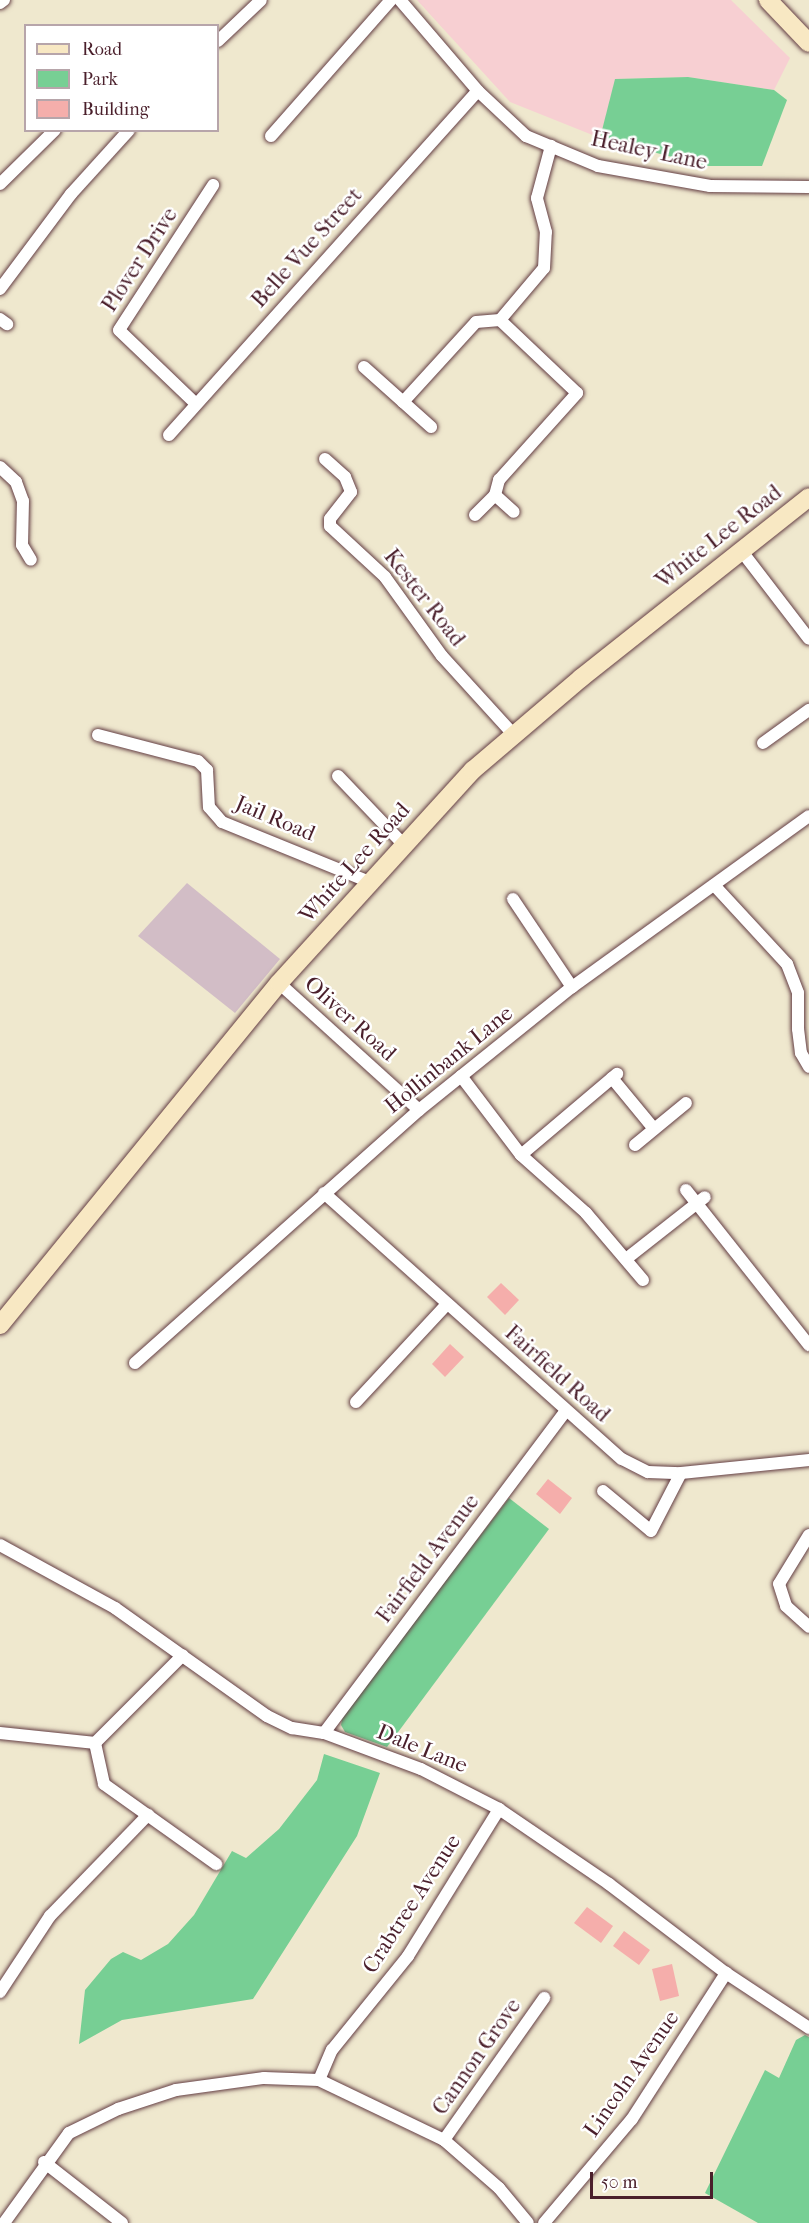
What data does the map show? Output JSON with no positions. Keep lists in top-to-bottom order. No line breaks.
{"streets":{"main road":["White Lee Road"],"street":["Healey Lane","Belle Vue Street","Plover Drive","Kester Road","Jail Road","Oliver Road","Hollinbank Lane","Fairfield Road","Fairfield Avenue","Dale Lane","Crabtree Avenue","Cannon Grove","Lincoln Avenue"]},"crossings":[["Healey Lane","Belle Vue Street"],["Belle Vue Street","Plover Drive"],["White Lee Road","Kester Road"],["White Lee Road","Jail Road"],["White Lee Road","Oliver Road"],["Oliver Road","Hollinbank Lane"],["Hollinbank Lane","Fairfield Road"],["Fairfield Road","Fairfield Avenue"],["Fairfield Avenue","Dale Lane"],["Dale Lane","Crabtree Avenue"],["Dale Lane","Lincoln Avenue"]],"legend":["Road","Park","Building"],"scale_bar":"50 m"}
